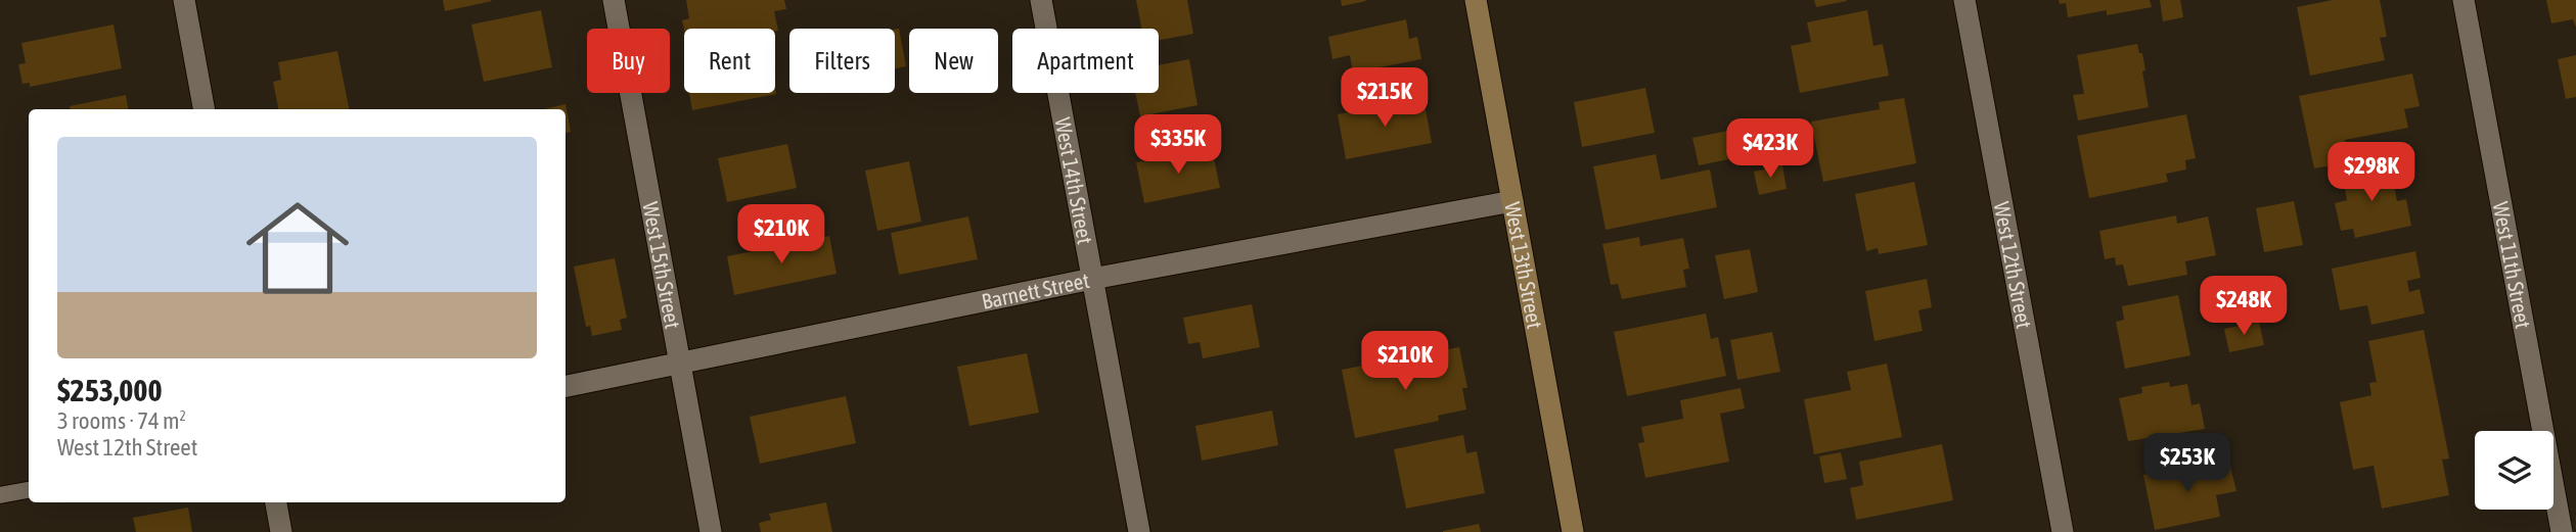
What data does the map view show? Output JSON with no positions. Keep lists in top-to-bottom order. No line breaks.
{"streets":{"street":["West 14th Street","West 15th Street","West 13th Street","West 12th Street","West 11th Street","Barnett Street"]},"crossings":[["West 14th Street","Barnett Street"],["West 15th Street","Barnett Street"],["West 13th Street","Barnett Street"]],"page":{"chip":["Buy","Rent","Filters","New","Apartment"],"price":["$215K","$335K","$423K","$298K","$210K","$248K","$210K","$253K"],"list":[{"name":"$253,000","note":"3 rooms · 74 m² · West 12th Street"}]}}
